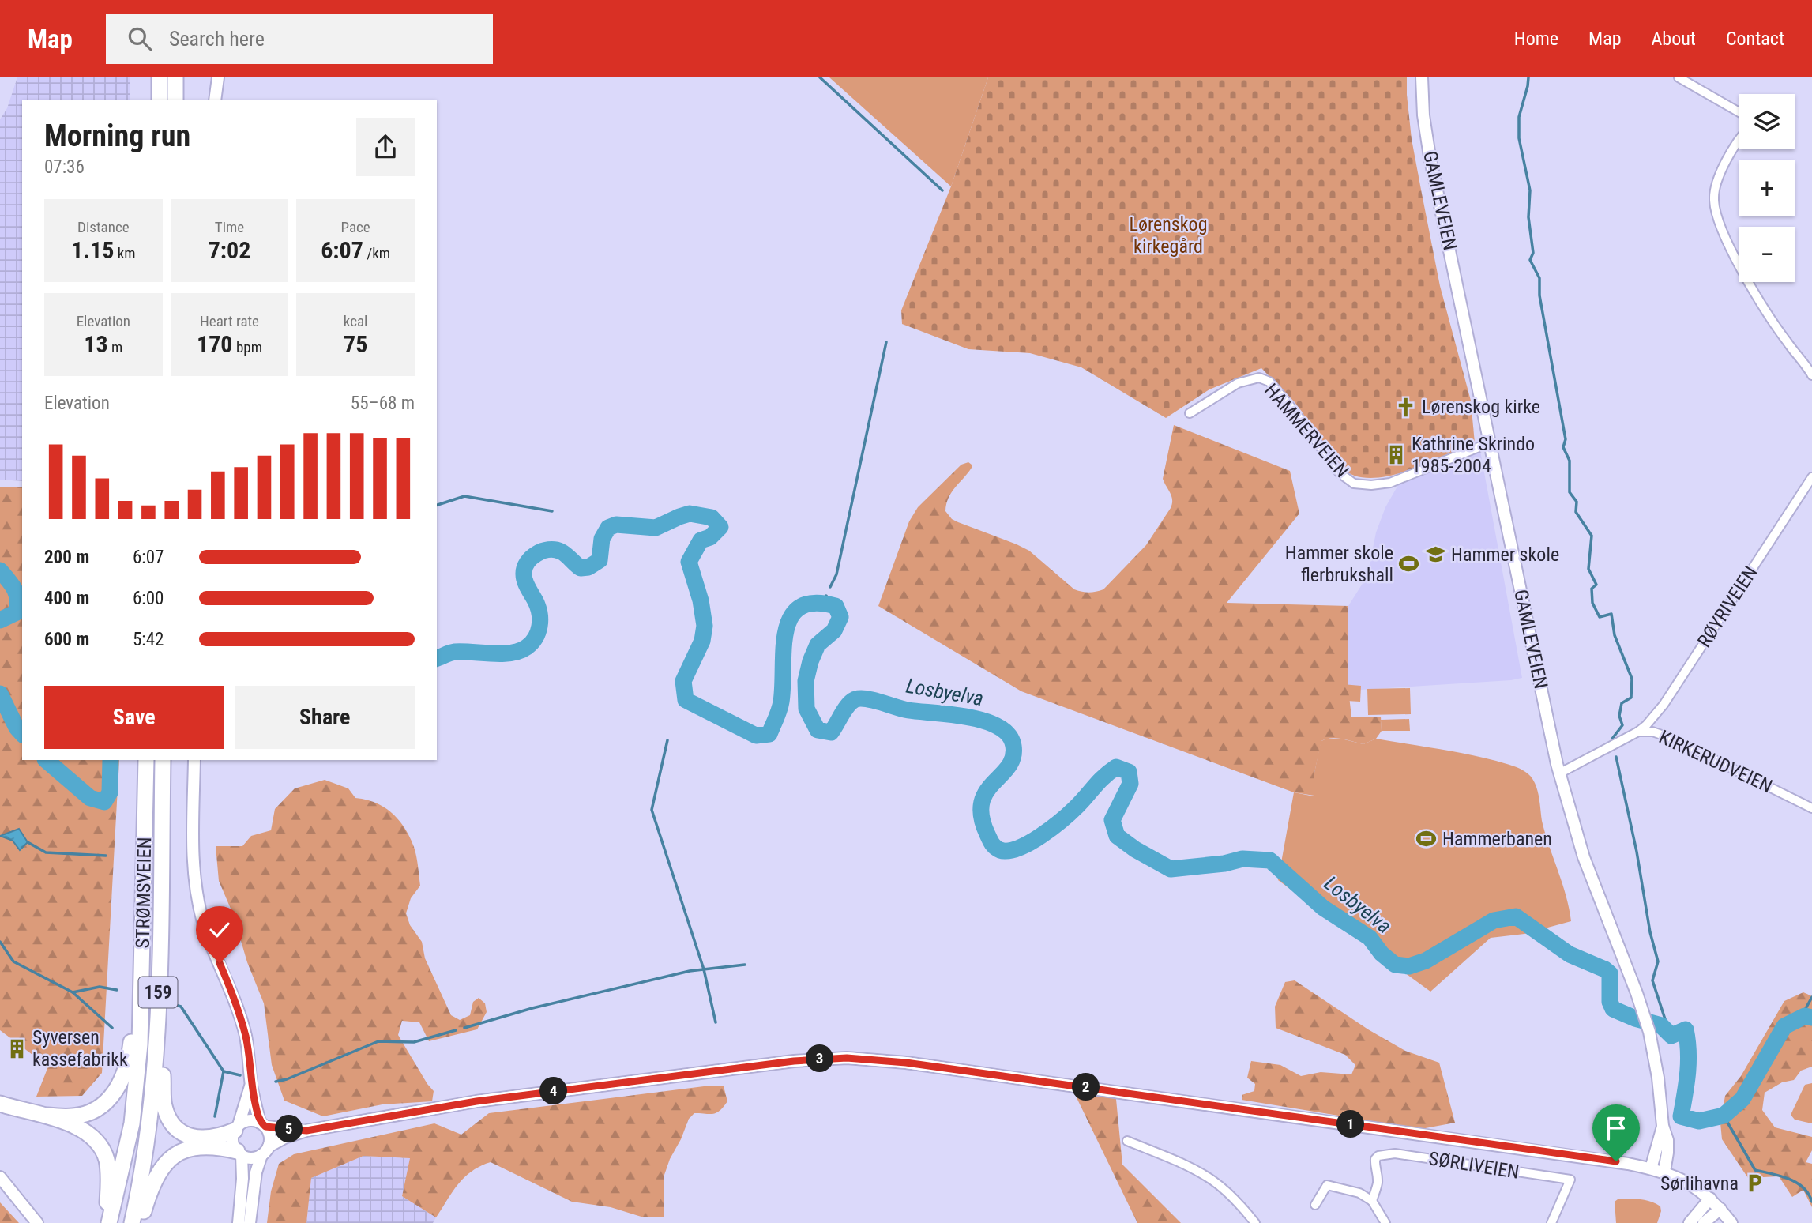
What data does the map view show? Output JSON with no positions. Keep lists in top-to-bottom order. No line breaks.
{"streets":{"highway":["STRØMSVEIEN","159"],"main road":["GAMLEVEIEN"],"street":["HAMMERVEIEN","RØYRIVEIEN","KIRKERUDVEIEN","SØRLIVEIEN"]},"crossings":[["GAMLEVEIEN","HAMMERVEIEN"],["GAMLEVEIEN","KIRKERUDVEIEN"],["RØYRIVEIEN","KIRKERUDVEIEN"]],"water":["Losbyelva"],"parks":["Lørenskog kirkegård"],"places":{"church":["Lørenskog kirke"],"building":["Kathrine Skrindo 1985-2004","Syversen kassefabrikk"],"school or university":["Hammer skole"],"sports":["Hammer skole flerbrukshall","Hammerbanen"],"parking":["Sørlihavna"]},"page":{"header":"Map","search":"Search here","nav":["Home","Map","About","Contact"],"map_buttons":["+","−"],"heading":["Morning run","07:36"],"stats":[["Distance","1.15 km"],["Time","7:02"],["Pace","6:07 /km"],["Elevation","13 m"],["Heart rate","170 bpm"],["kcal","75"]],"chart":["Elevation","55–68 m"],"list":[{"name":"200 m","note":"6:07"},{"name":"400 m","note":"6:00"},{"name":"600 m","note":"5:42"}],"buttons":["Save","Share"],"pins":["3","2","4","1","5"]}}
